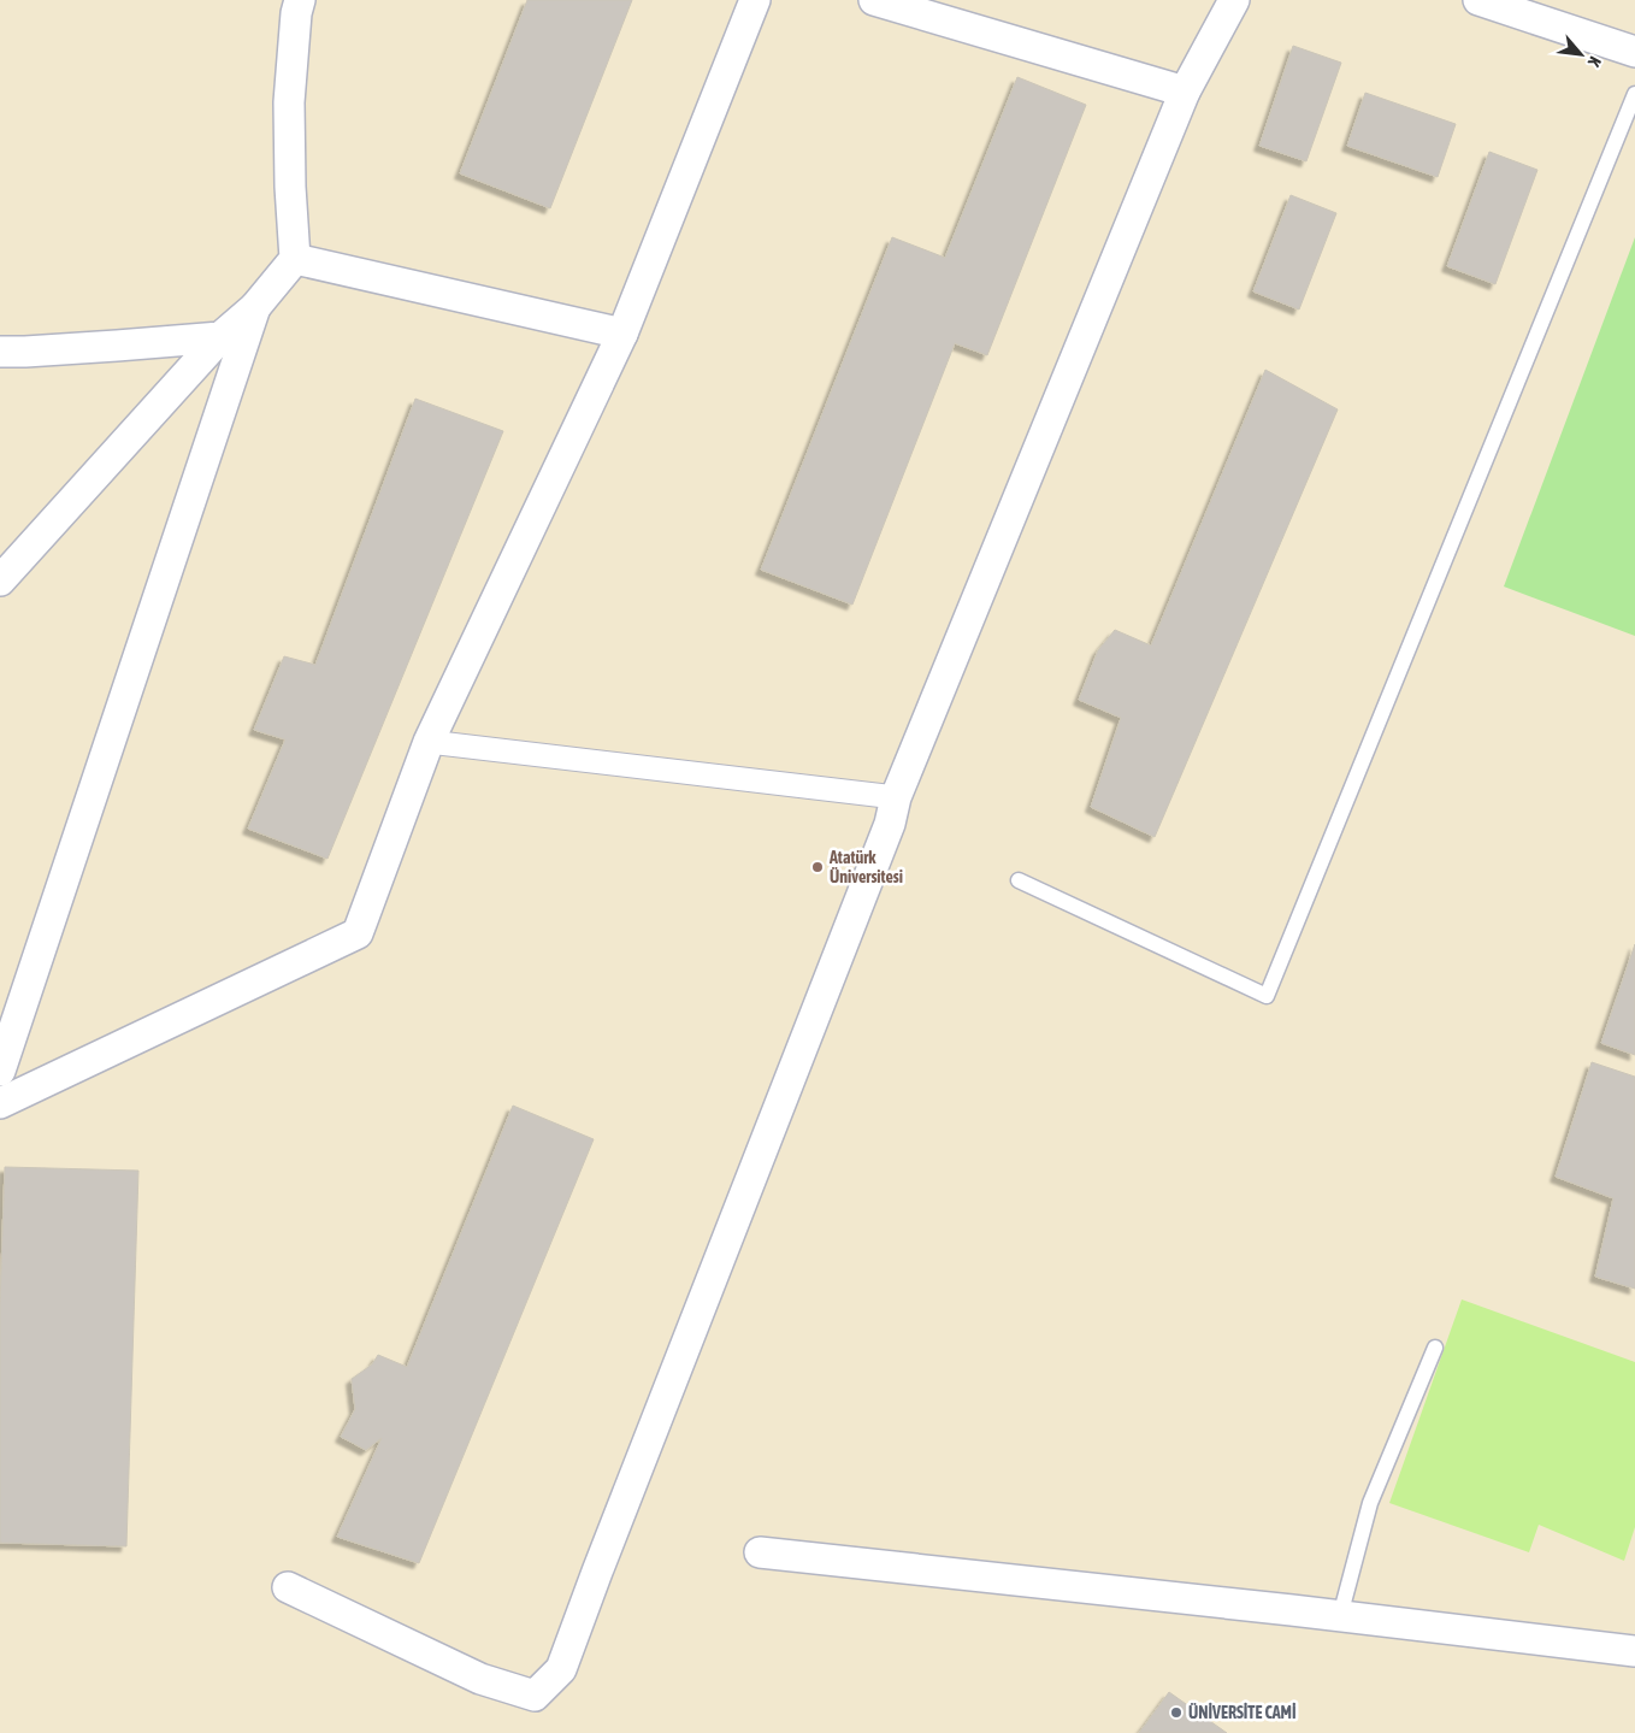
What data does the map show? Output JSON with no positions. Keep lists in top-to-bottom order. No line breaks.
{"places":["Atatürk Üniversitesi","ÜNİVERSİTE CAMİ"],"north":"bottom right"}
